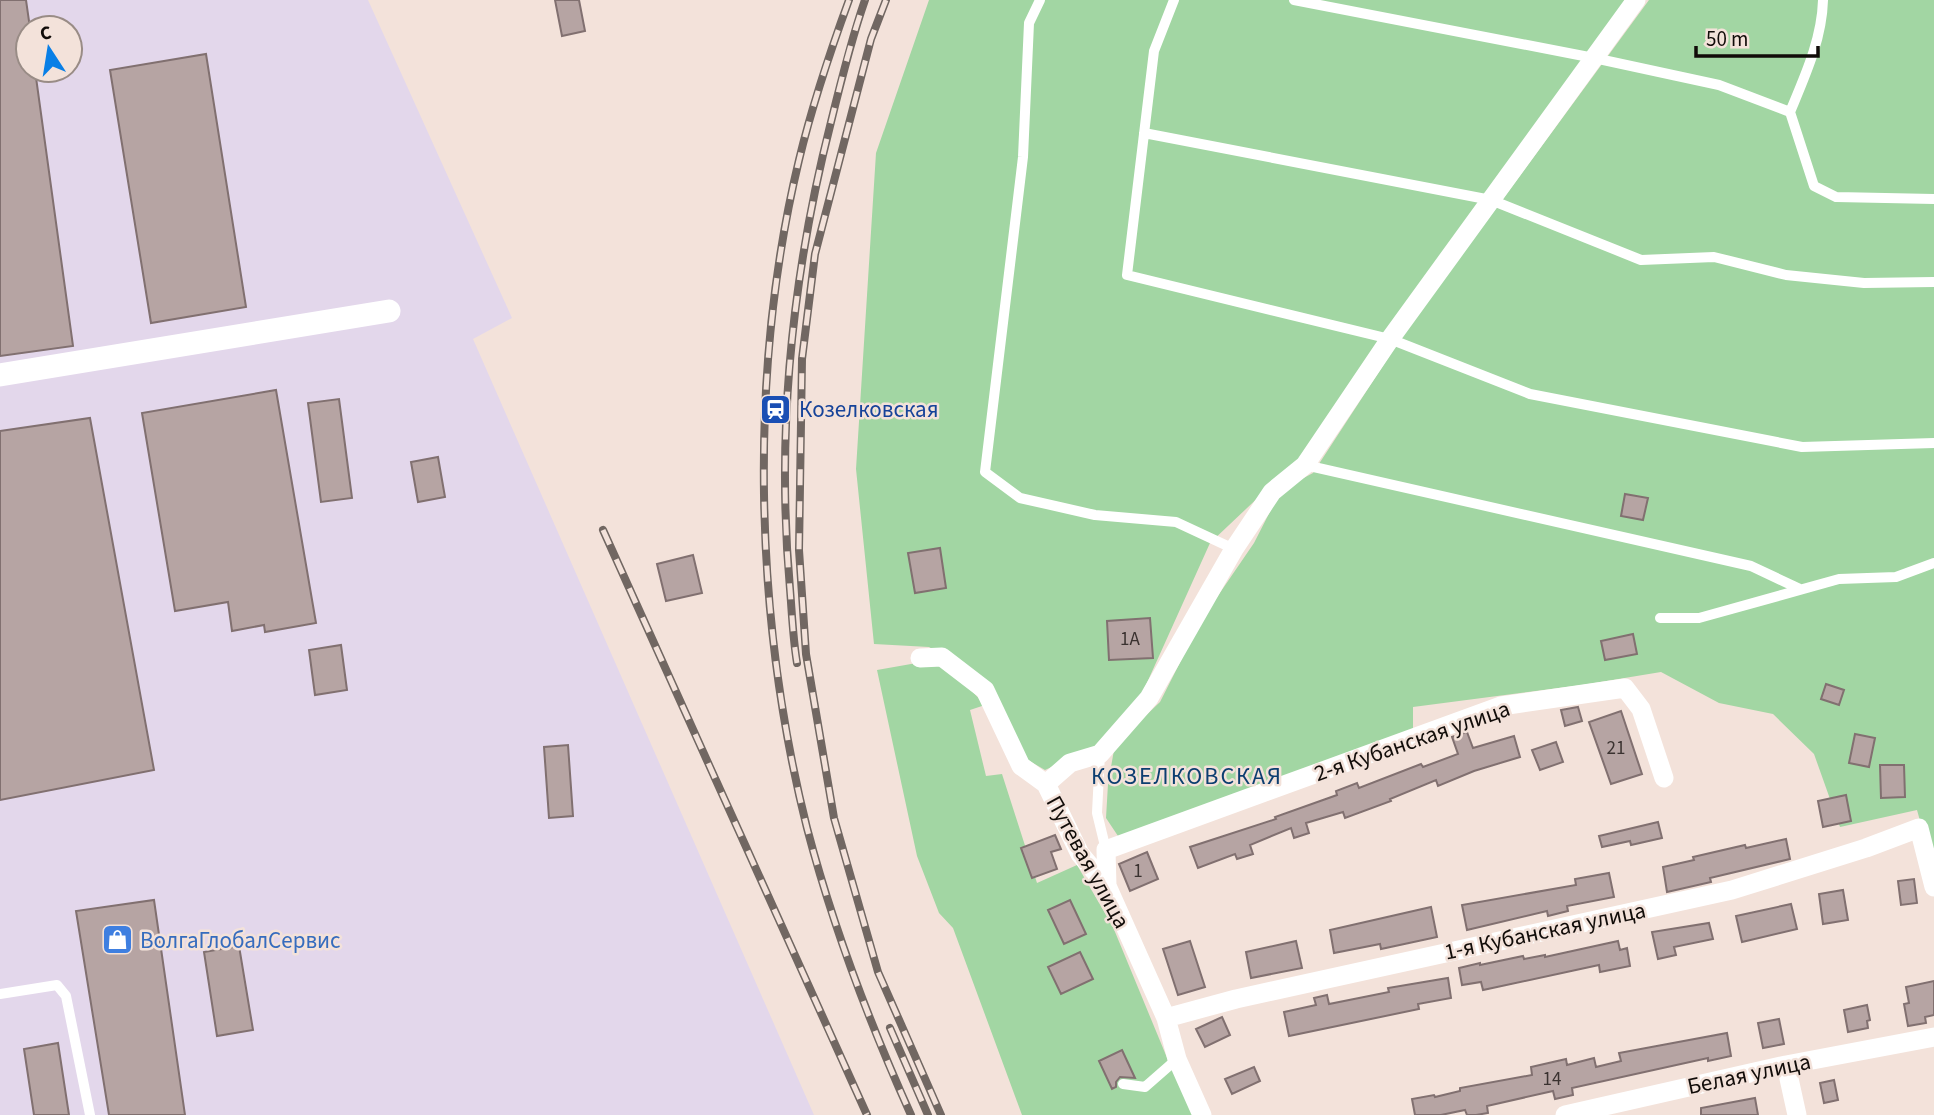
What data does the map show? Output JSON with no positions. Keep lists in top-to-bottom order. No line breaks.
{"streets":{"street":["2-я Кубанская улица","Путевая улица","1-я Кубанская улица","Белая улица"]},"crossings":[["Путевая улица","1-я Кубанская улица"]],"districts":["КОЗЕЛКОВСКАЯ"],"places":{"station":["Козелковская"],"shop":["ВолгаГлобалСервис"]},"house_numbers":["1А","21","1","14"],"scale_bar":"50 m","north":"top"}
